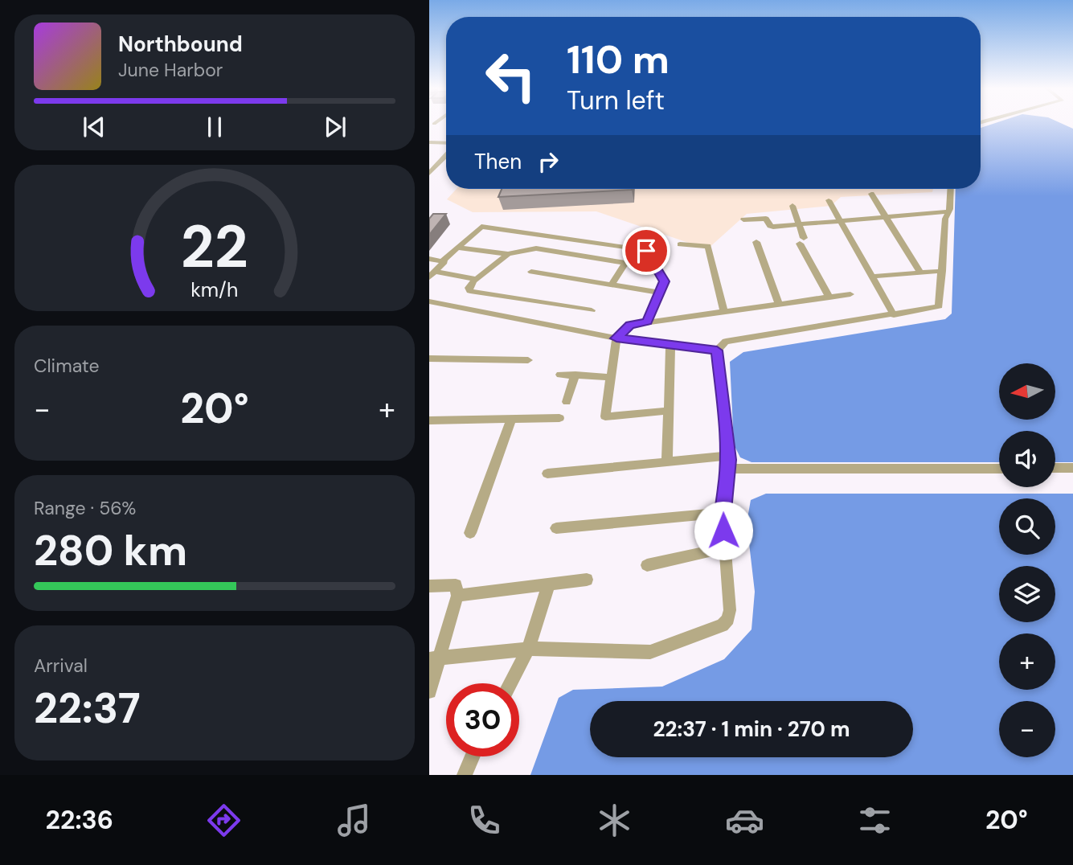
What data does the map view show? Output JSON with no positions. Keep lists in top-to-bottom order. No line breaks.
{"north":"left","page":{"turn":["110 m","Turn left"],"song":["Northbound","June Harbor"],"then":"Then","tile":["Climate",["Range · 56%","280 km"],["Arrival","22:37"]],"map_buttons":["+","−"],"heat":["−","20°","+"],"limit":"30","trip":"22:37 · 1 min · 270 m","tabs":["22:36","20°"],"gauge":["22","km/h"]}}
